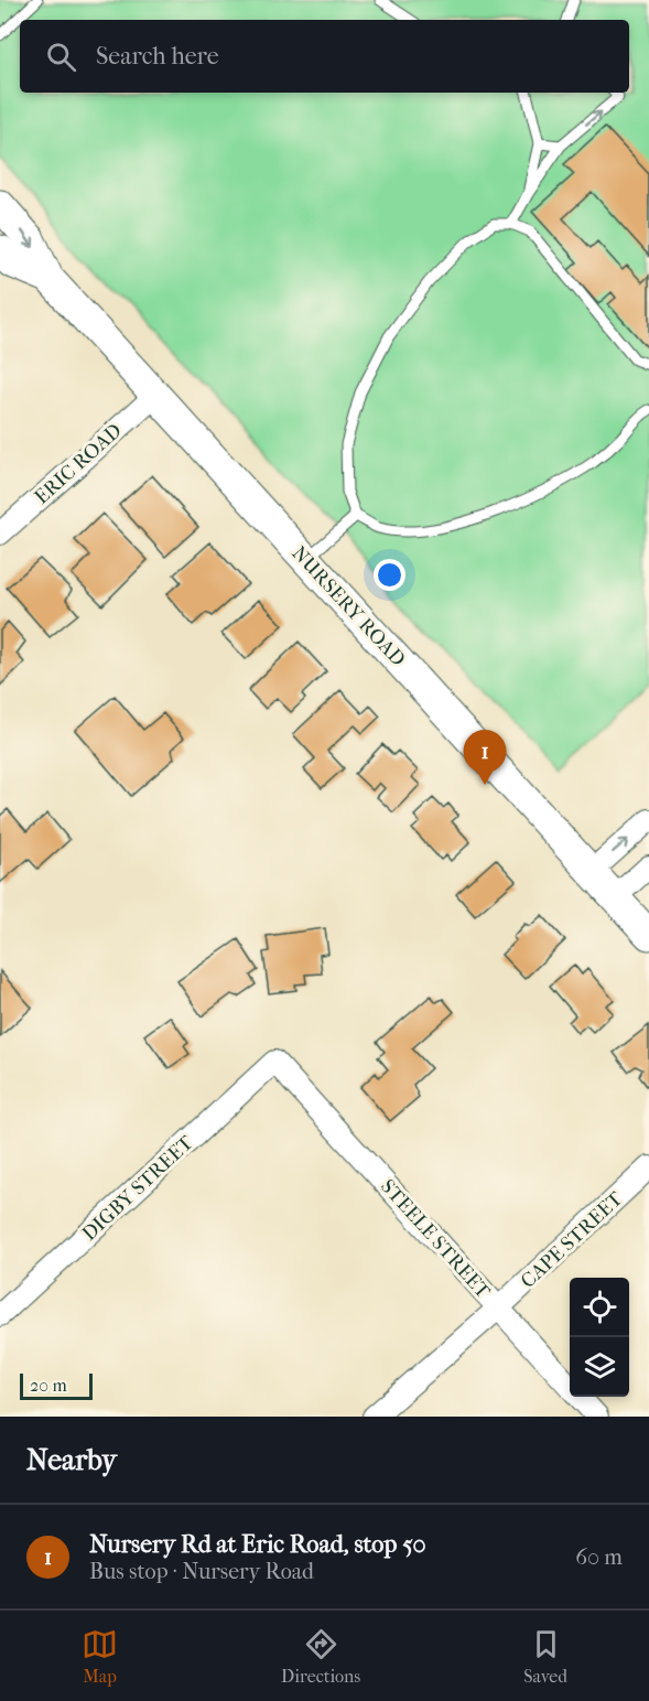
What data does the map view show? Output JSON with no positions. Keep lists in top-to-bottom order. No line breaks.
{"streets":{"main road":["NURSERY ROAD"],"street":["ERIC ROAD","DIGBY STREET","STEELE STREET","CAPE STREET"]},"crossings":[["ERIC ROAD","NURSERY ROAD"],["DIGBY STREET","STEELE STREET"],["STEELE STREET","CAPE STREET"]],"scale_bar":"20 m","page":{"search":"Search here","pins":"1","scale":"20 m","heading":"Nearby","list":[{"mark":"1","name":"Nursery Rd at Eric Road, stop 50","note":"Bus stop · Nursery Road","value":"60 m"}],"nav":["Map","Directions","Saved"]}}
